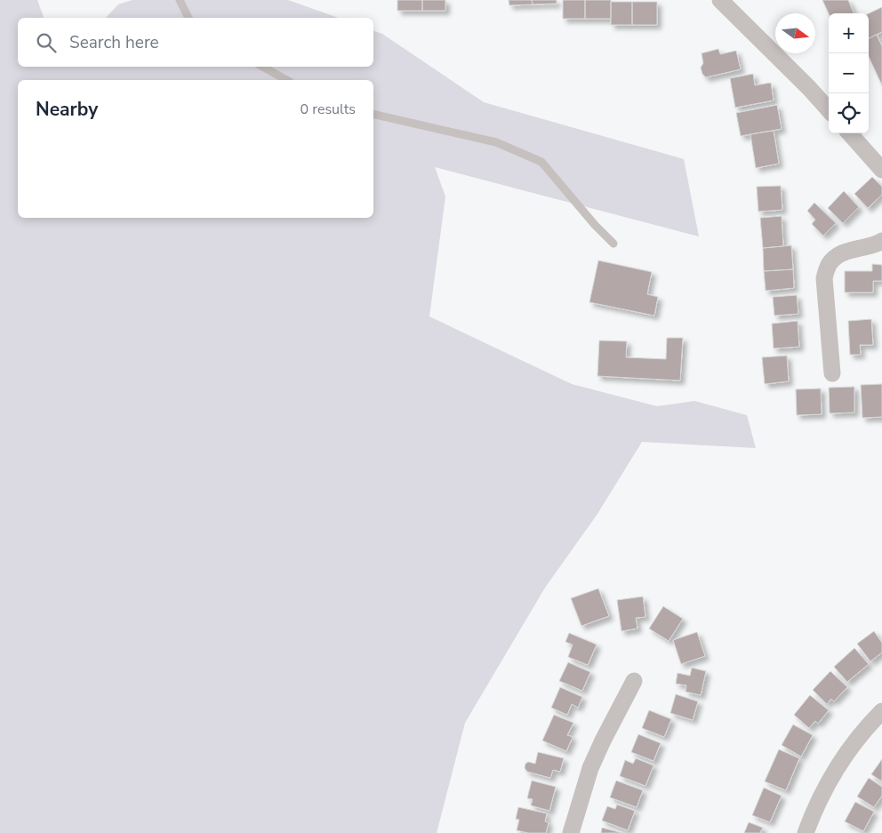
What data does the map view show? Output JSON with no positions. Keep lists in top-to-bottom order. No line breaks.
{"north":"right","page":{"map_buttons":["+","−"],"search":"Search here","heading":["Nearby","0 results"]}}
